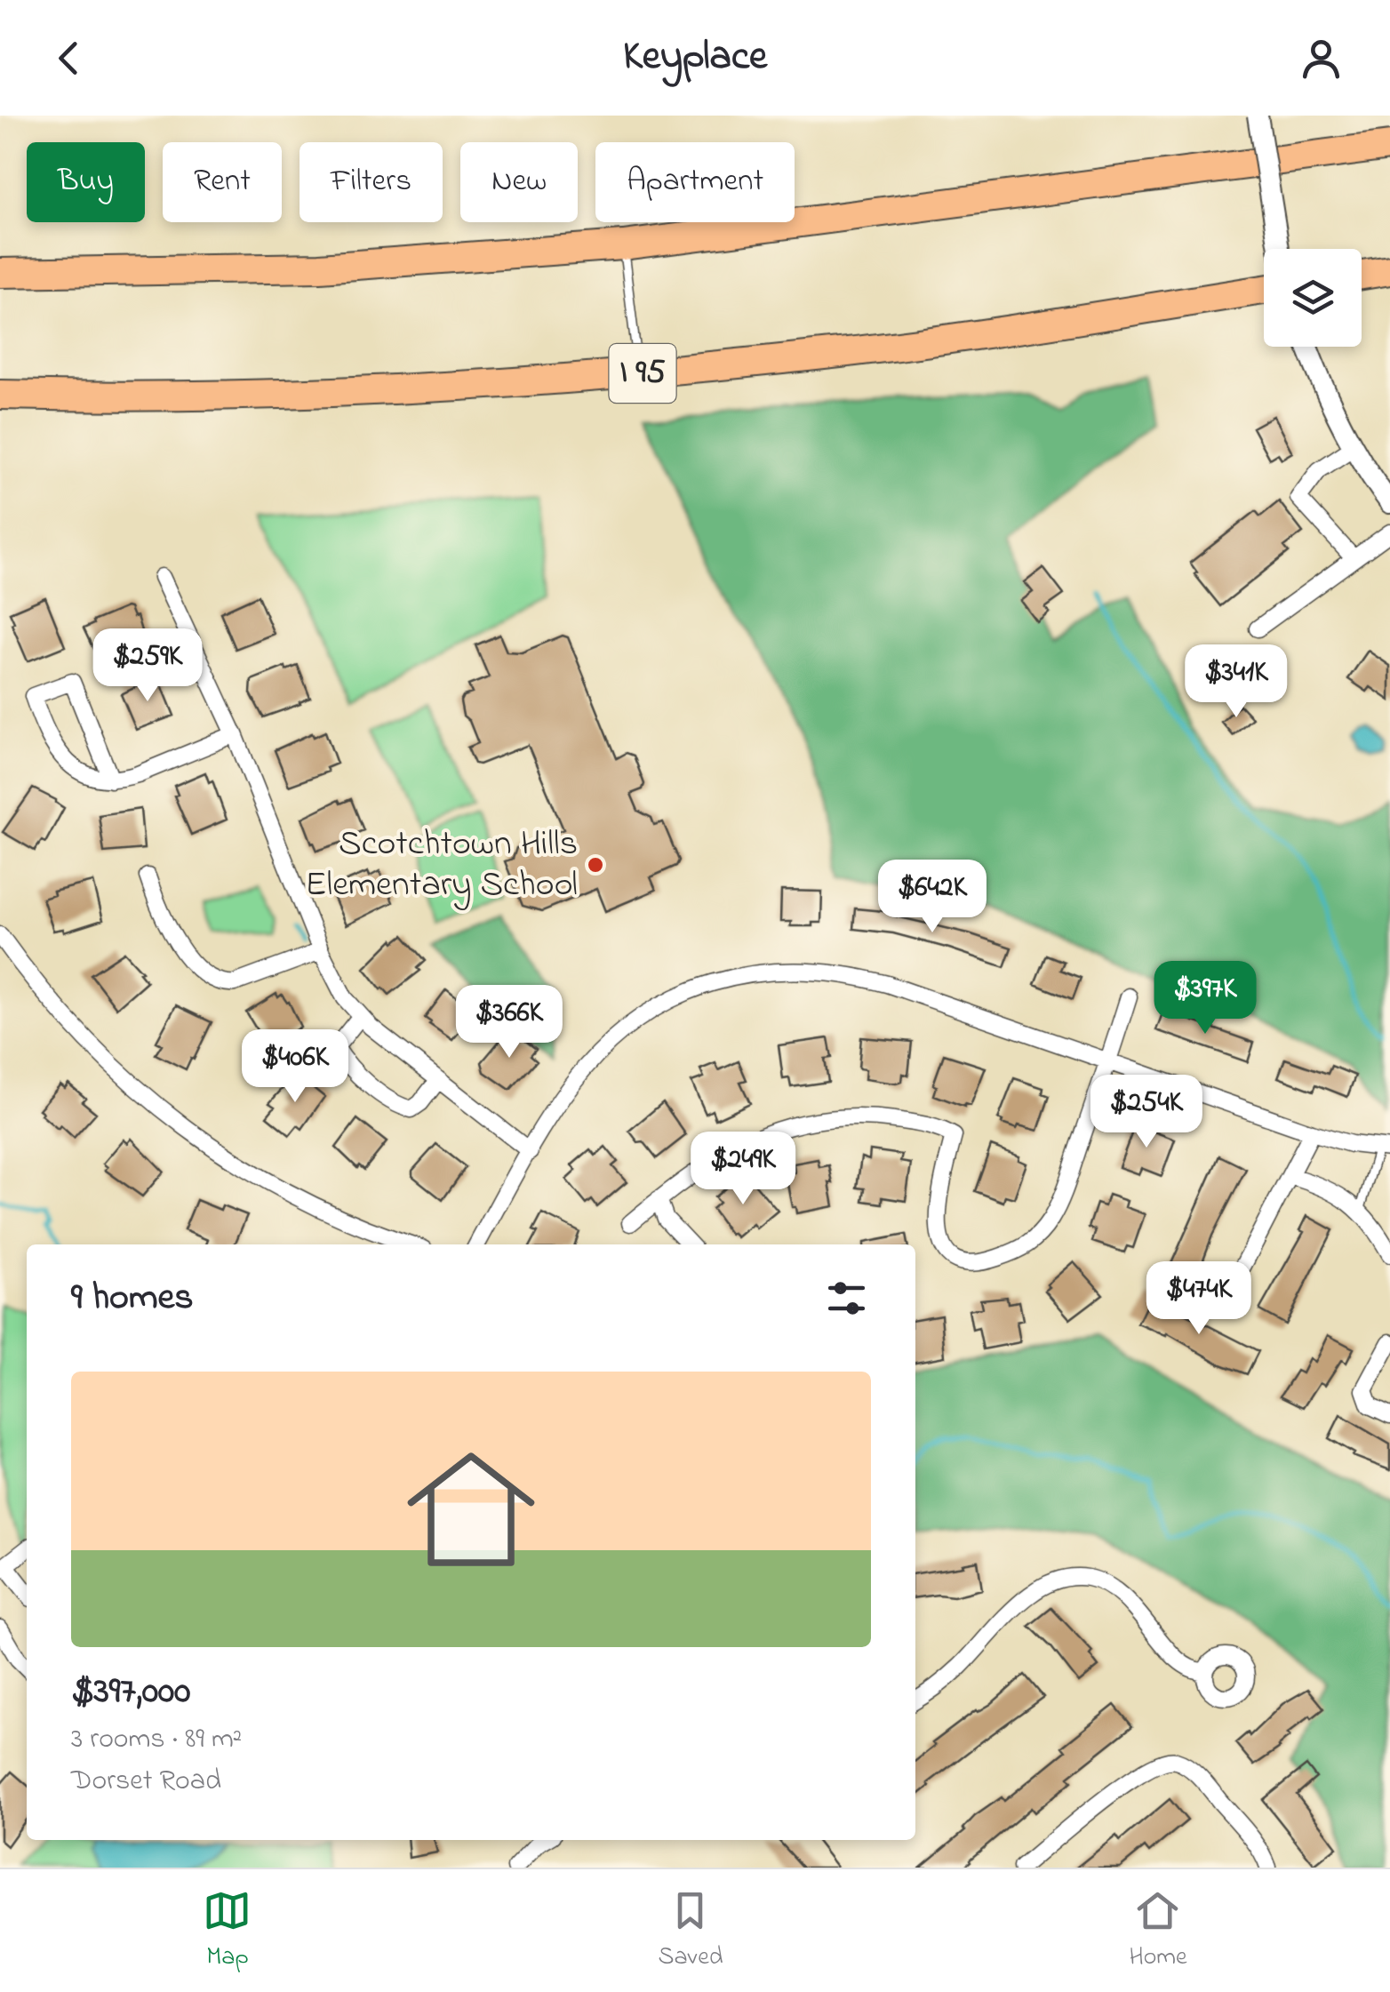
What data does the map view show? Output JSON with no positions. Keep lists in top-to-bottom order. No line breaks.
{"streets":{"highway":["I 95"]},"places":["Scotchtown Hills Elementary School"],"page":{"header":"Keyplace","chip":["Buy","Rent","Filters","New","Apartment"],"price":["$259K","$341K","$642K","$397K","$366K","$406K","$254K","$249K","$474K"],"heading":"9 homes","list":[{"name":"$397,000","note":"3 rooms · 89 m² · Dorset Road"}],"tabs":["Map","Saved","Home"]}}
